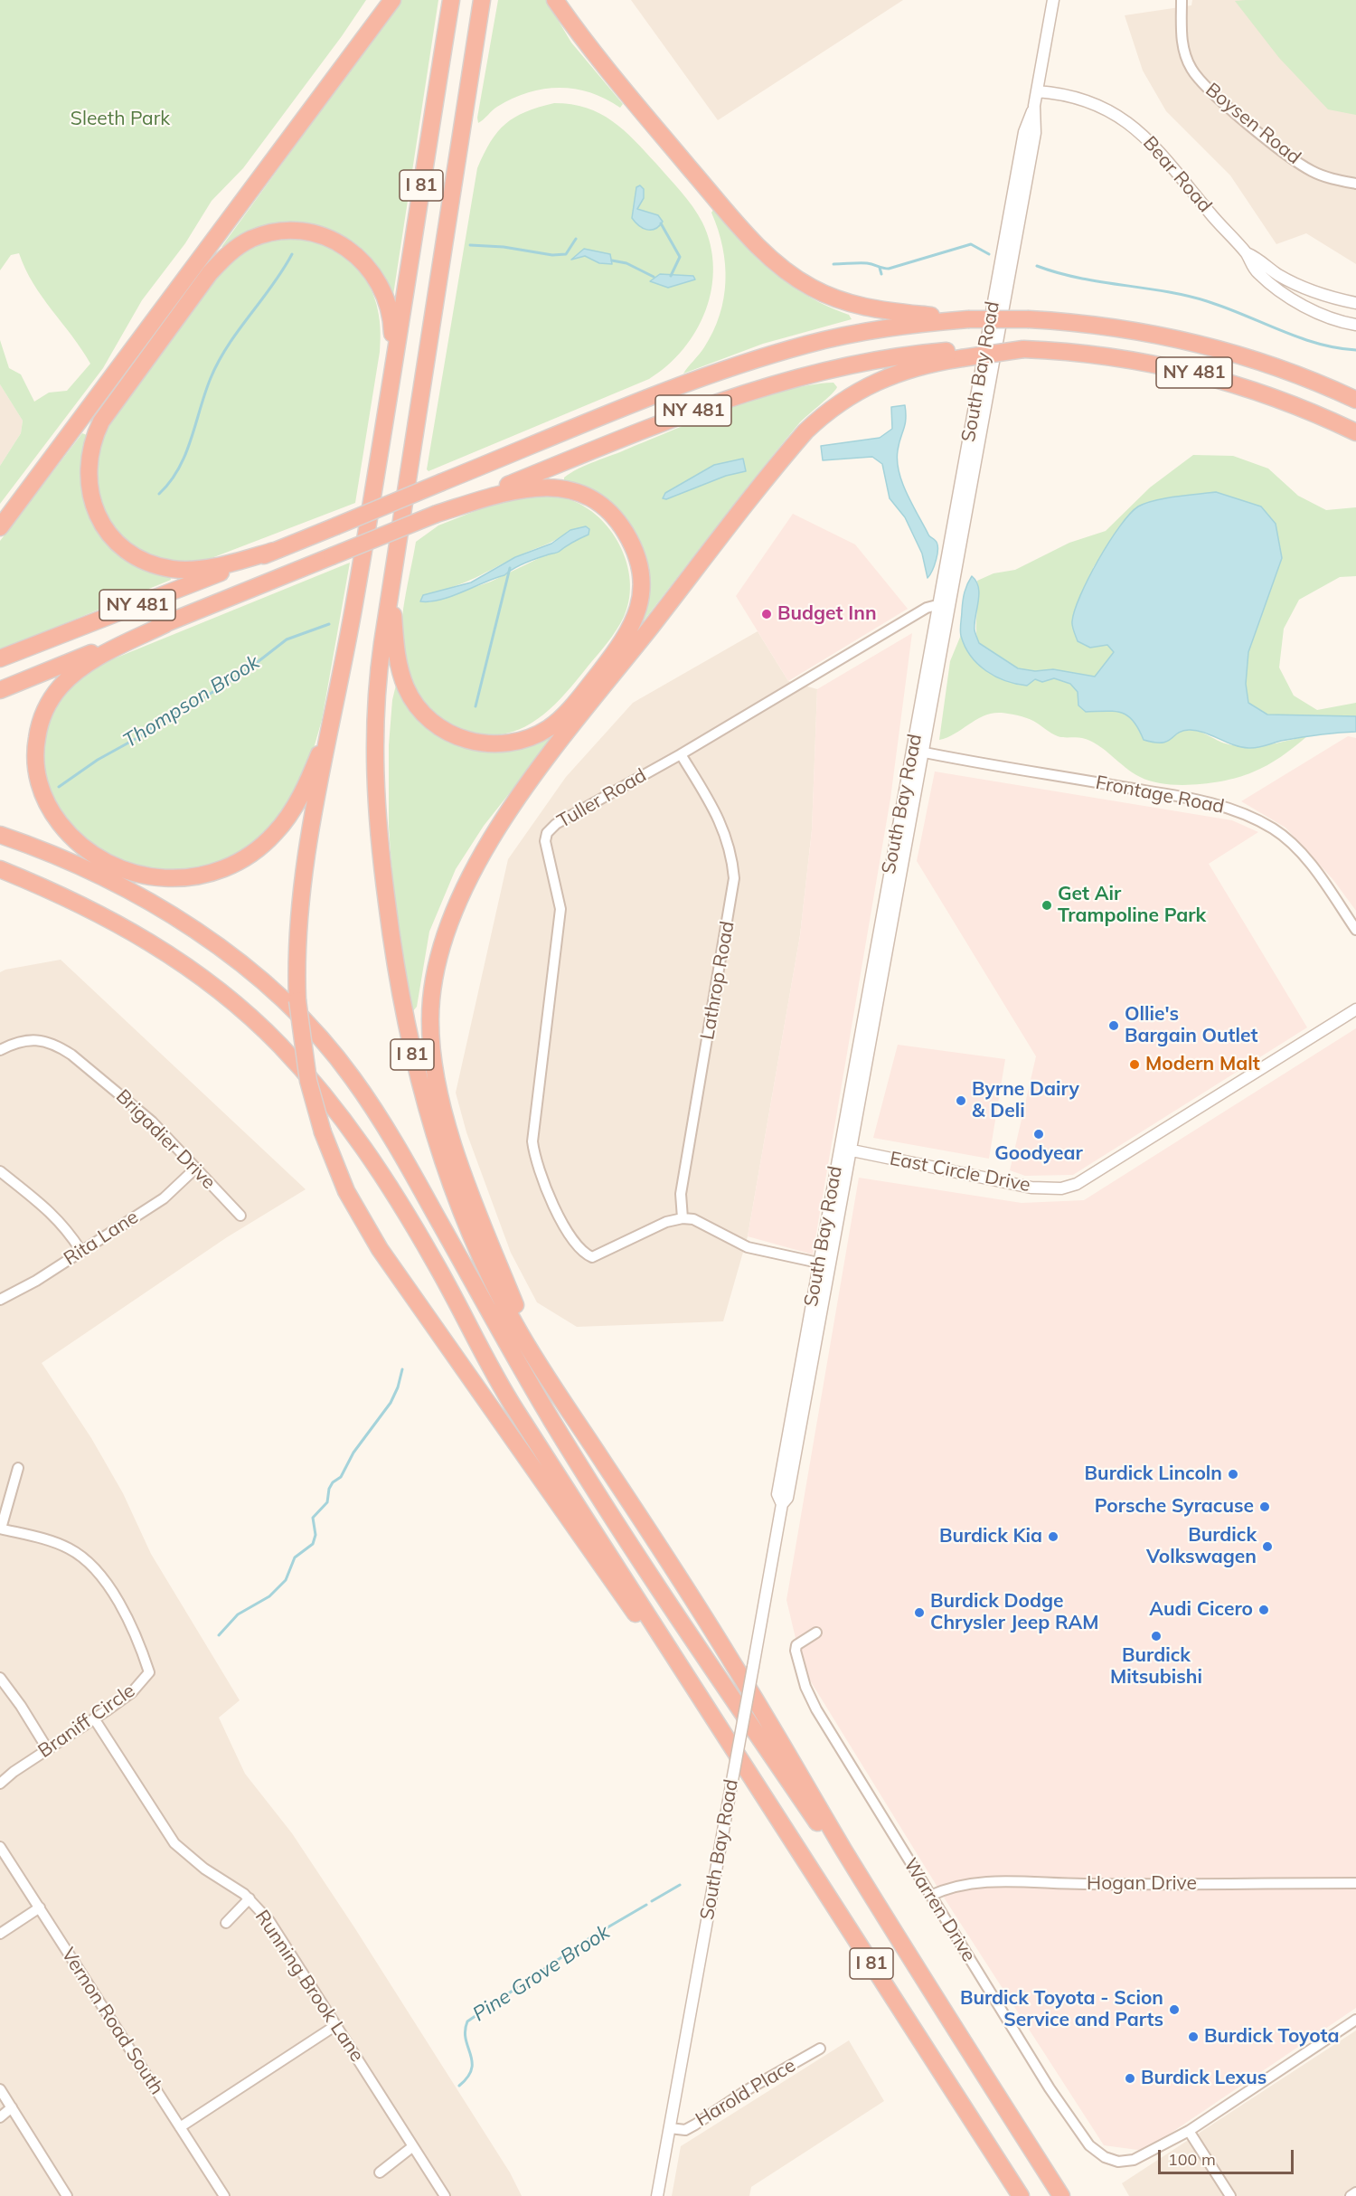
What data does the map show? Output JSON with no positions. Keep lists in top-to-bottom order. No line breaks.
{"streets":{"highway":["I 81","NY 481"],"street":["Boysen Road","Bear Road","South Bay Road","Frontage Road","Tuller Road","Lathrop Road","Brigadier Drive","East Circle Drive","Rita Lane","Braniff Circle","Hogan Drive","Warren Drive","Running Brook Lane","Vernon Road South","Harold Place"]},"crossings":[["Bear Road","South Bay Road"],["South Bay Road","Frontage Road"],["South Bay Road","Tuller Road"],["South Bay Road","East Circle Drive"],["South Bay Road","Harold Place"],["Tuller Road","Lathrop Road"],["Brigadier Drive","Rita Lane"],["Braniff Circle","Running Brook Lane"],["Hogan Drive","Warren Drive"]],"water":["Thompson Brook","Pine Grove Brook"],"parks":["Sleeth Park"],"places":["Budget Inn","Get Air Trampoline Park","Ollie's Bargain Outlet","Modern Malt","Byrne Dairy & Deli","Goodyear","Burdick Lincoln","Porsche Syracuse","Burdick Kia","Burdick Volkswagen","Audi Cicero","Burdick Dodge Chrysler Jeep RAM","Burdick Mitsubishi","Burdick Toyota - Scion Service and Parts","Burdick Toyota","Burdick Lexus"],"scale_bar":"100 m"}
